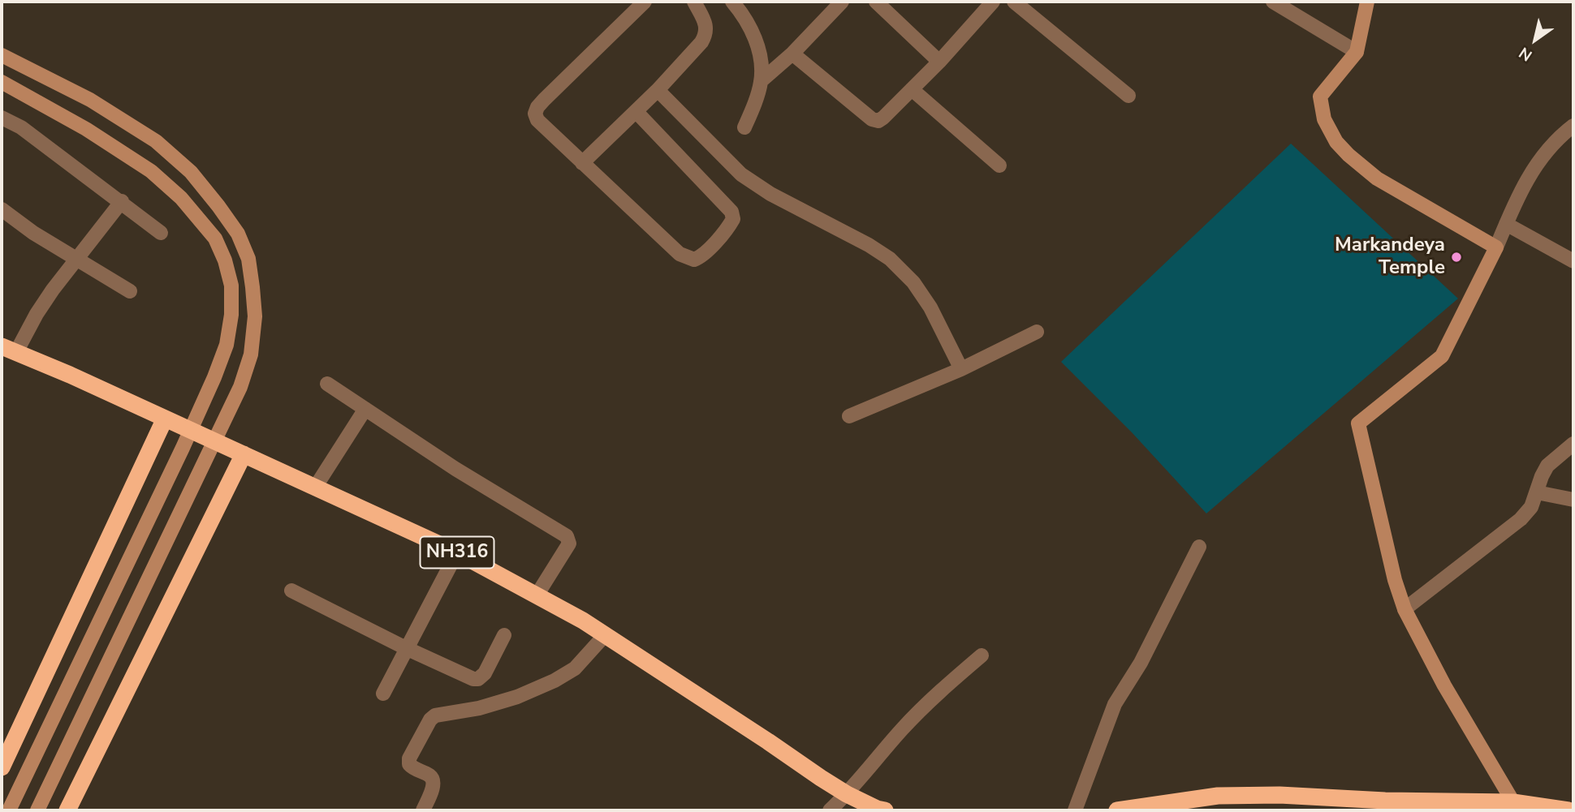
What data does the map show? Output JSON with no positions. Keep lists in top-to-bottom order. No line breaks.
{"streets":{"highway":["NH316"]},"places":["Markandeya Temple"],"north":"bottom left"}
